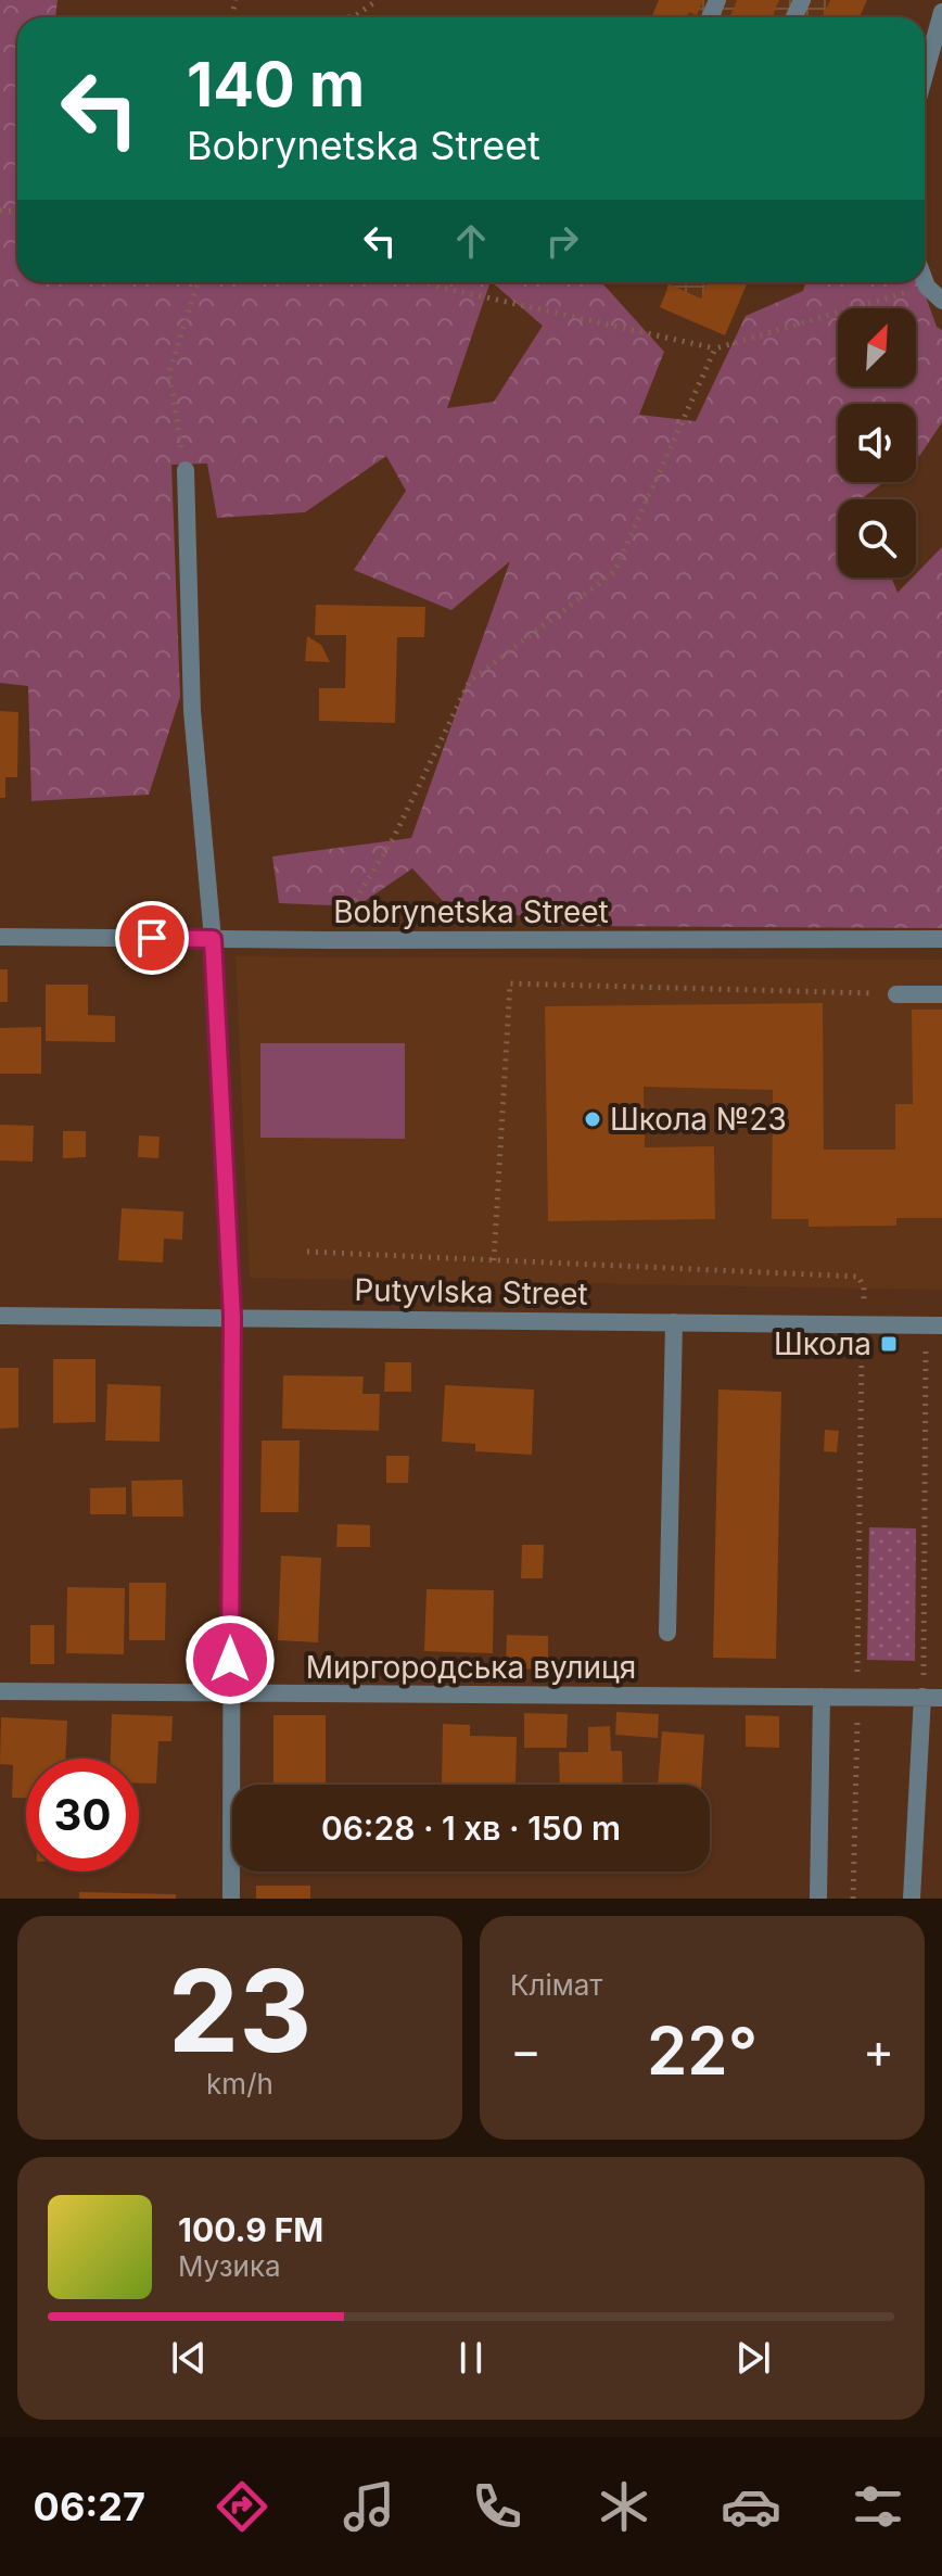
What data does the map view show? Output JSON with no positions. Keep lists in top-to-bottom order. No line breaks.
{"streets":{"street":["Bobrynetska Street","Putyvlska Street","Миргородська вулиця"]},"places":{"other":["Школа №23"],"transit":["Школа"]},"north":"top right","page":{"turn":["140 m","Bobrynetska Street"],"limit":"30","trip":"06:28 · 1 хв · 150 m","tile":[["23","km/h"],"Клімат"],"heat":["−","22°","+"],"song":["100.9 FM","Музика"],"tabs":"06:27"}}
